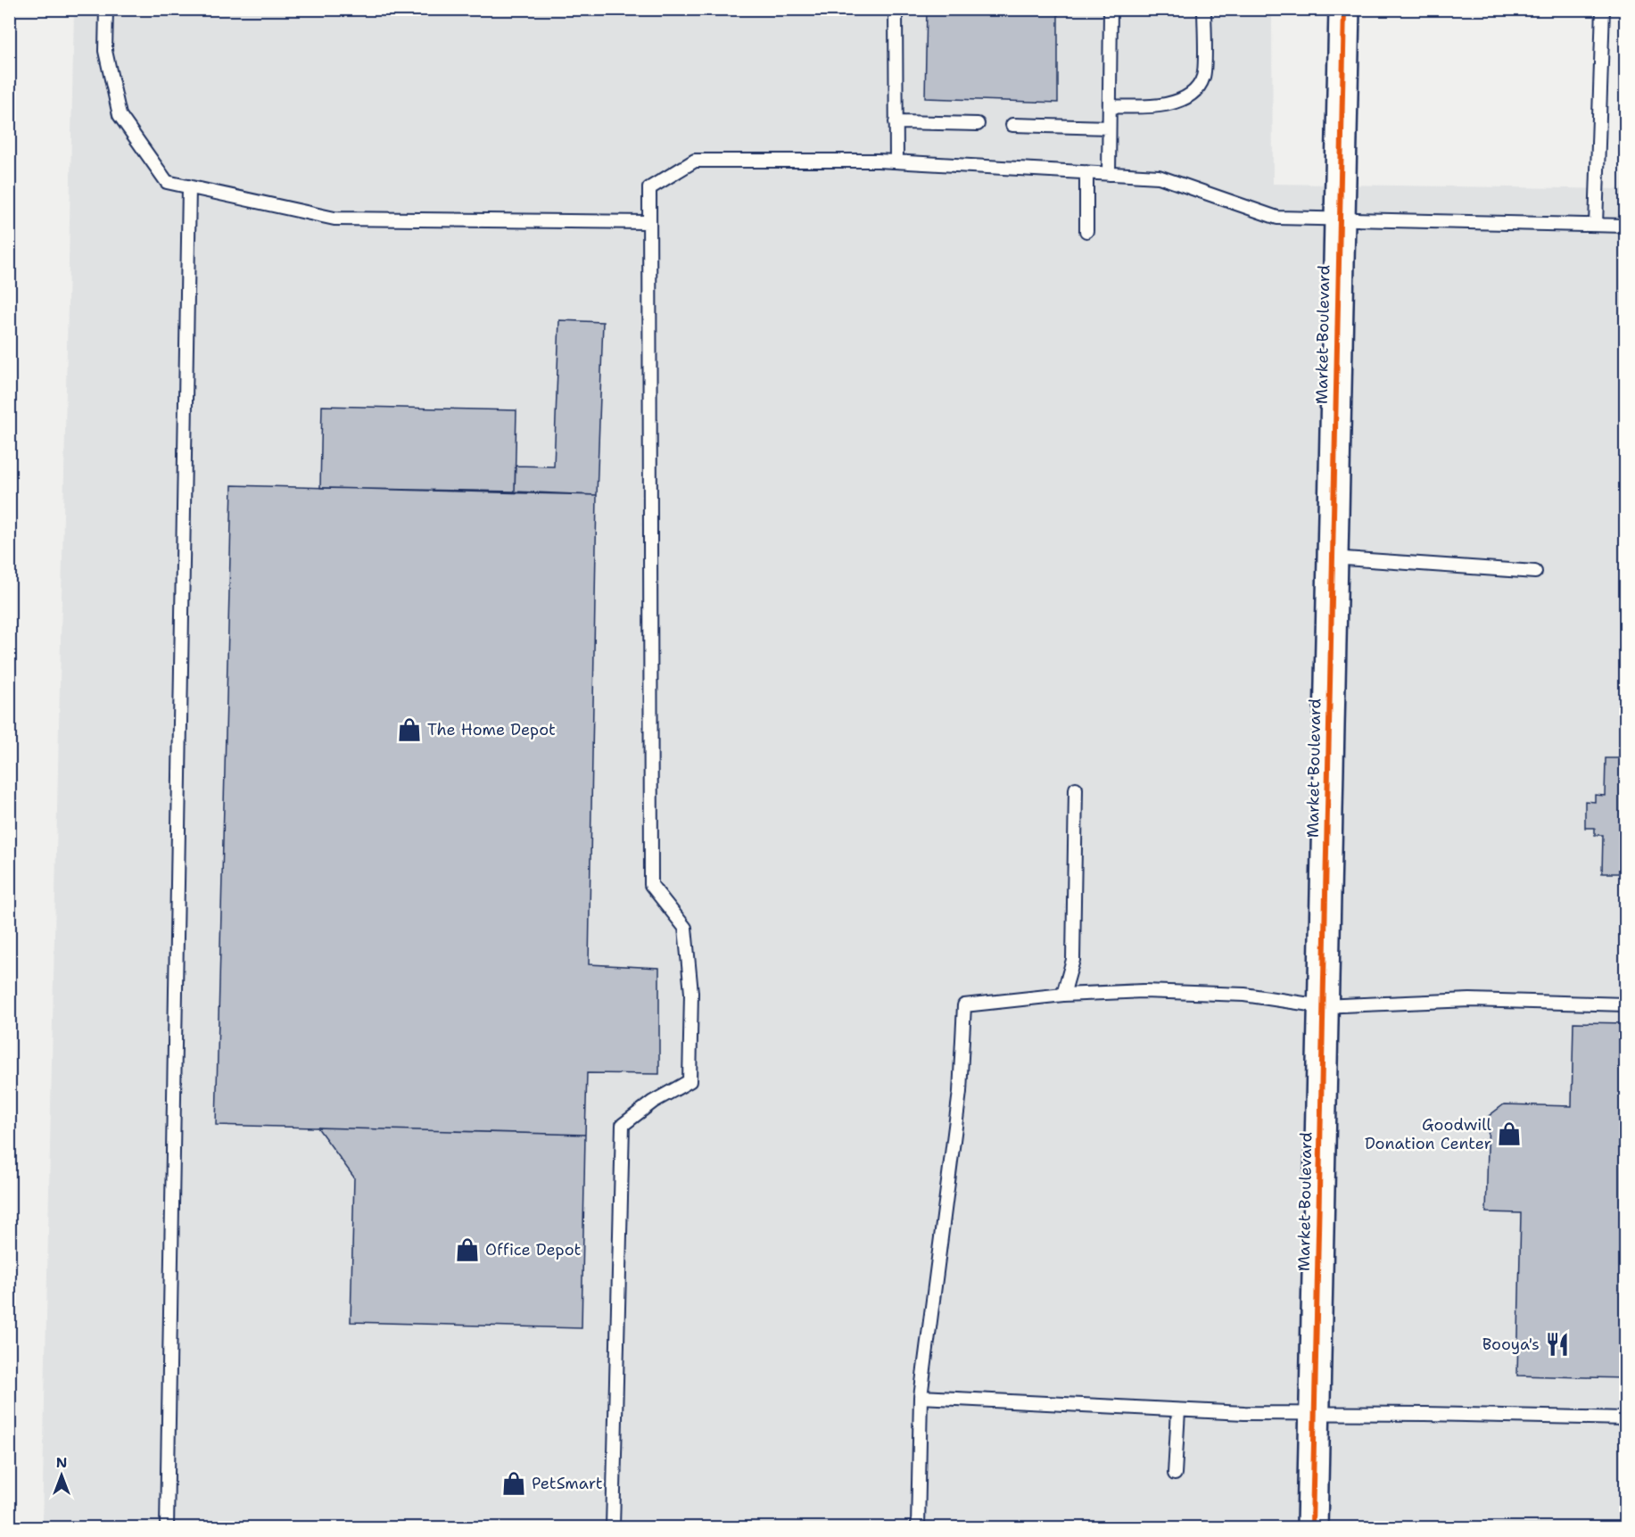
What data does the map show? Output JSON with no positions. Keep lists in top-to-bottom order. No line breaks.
{"streets":{"street":["Market Boulevard"]},"places":{"shop":["The Home Depot","Goodwill Donation Center","Office Depot","PetSmart"],"restaurant":["Booya's"]},"north":"top"}
